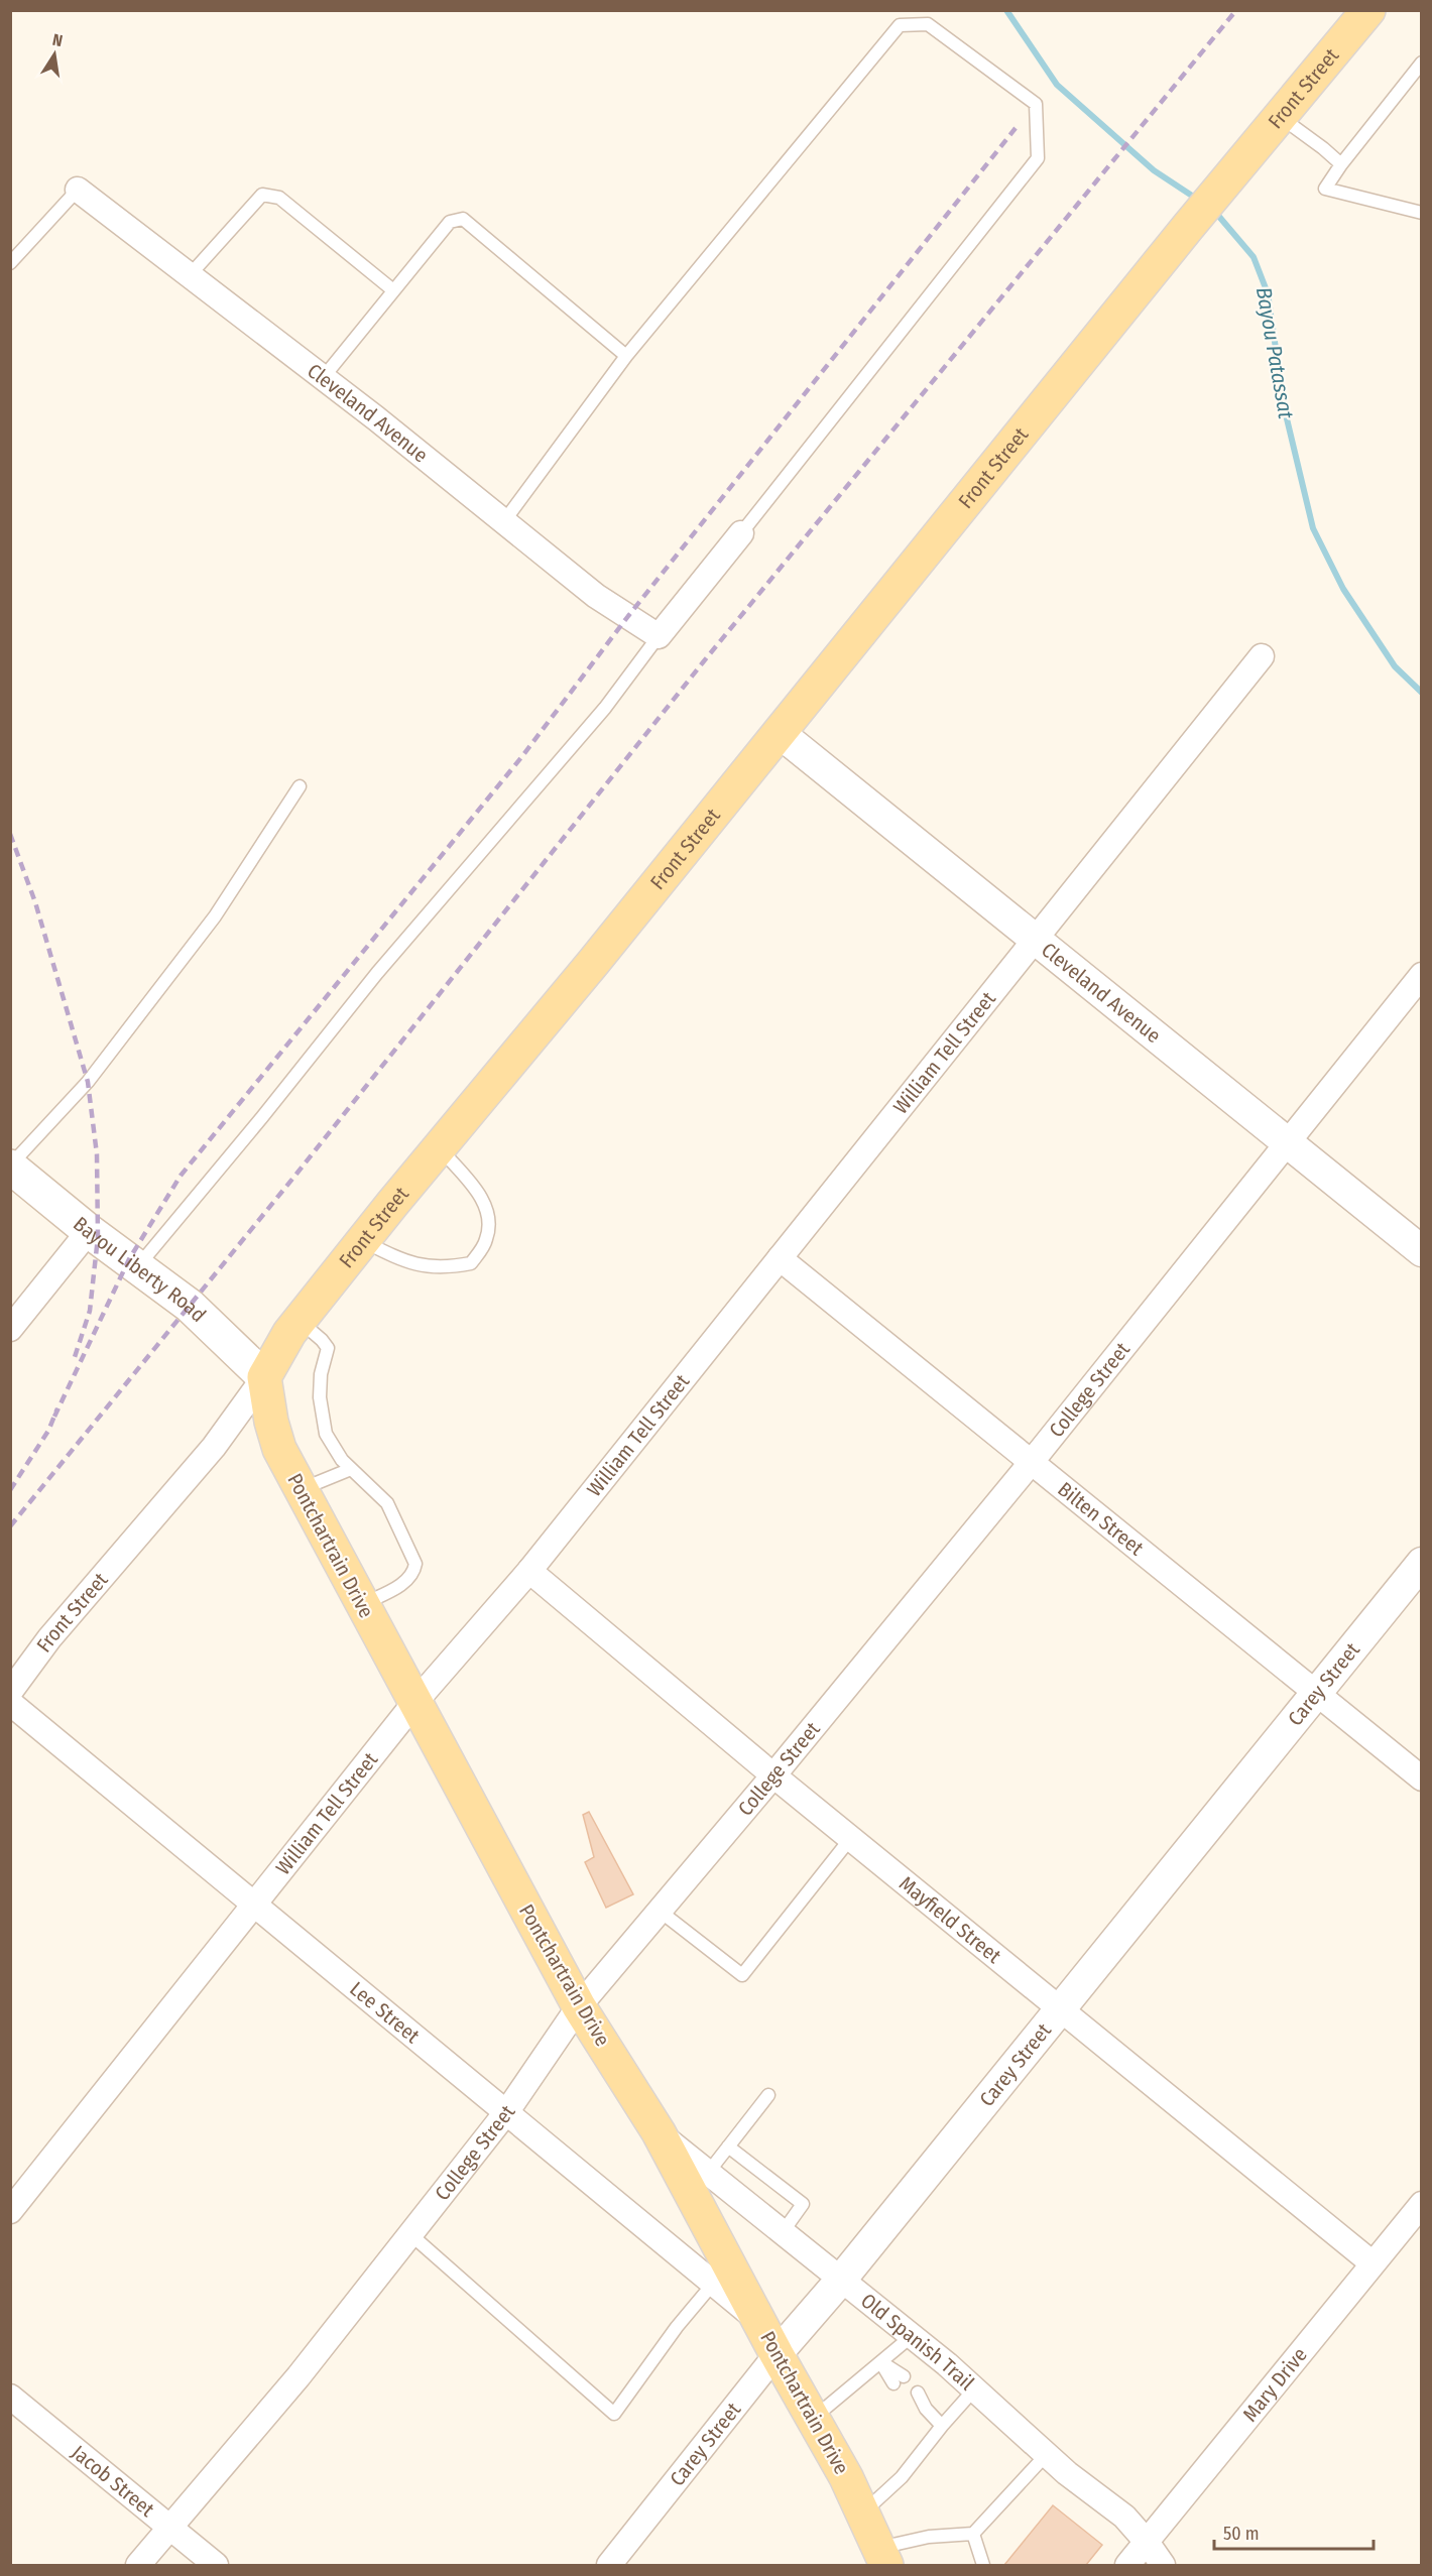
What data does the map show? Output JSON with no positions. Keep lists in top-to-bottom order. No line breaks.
{"streets":{"main road":["Front Street","Bayou Liberty Road","Pontchartrain Drive"],"street":["Cleveland Avenue","William Tell Street","College Street","Bilten Street","Carey Street","Mayfield Street","Lee Street","Old Spanish Trail","Mary Drive","Jacob Street"]},"crossings":[["Front Street","Cleveland Avenue"],["Front Street","Bayou Liberty Road"],["Front Street","Pontchartrain Drive"],["Cleveland Avenue","William Tell Street"],["Cleveland Avenue","College Street"],["William Tell Street","Bilten Street"],["William Tell Street","Pontchartrain Drive"],["William Tell Street","Mayfield Street"],["William Tell Street","Lee Street"],["Bayou Liberty Road","Pontchartrain Drive"],["College Street","Bilten Street"],["College Street","Pontchartrain Drive"],["College Street","Mayfield Street"],["College Street","Lee Street"],["College Street","Jacob Street"],["Bilten Street","Carey Street"],["Pontchartrain Drive","Carey Street"],["Pontchartrain Drive","Lee Street"],["Pontchartrain Drive","Old Spanish Trail"],["Carey Street","Mayfield Street"],["Carey Street","Old Spanish Trail"],["Mayfield Street","Mary Drive"],["Old Spanish Trail","Mary Drive"]],"water":["Bayou Patassat"],"scale_bar":"50 m","north":"top"}
